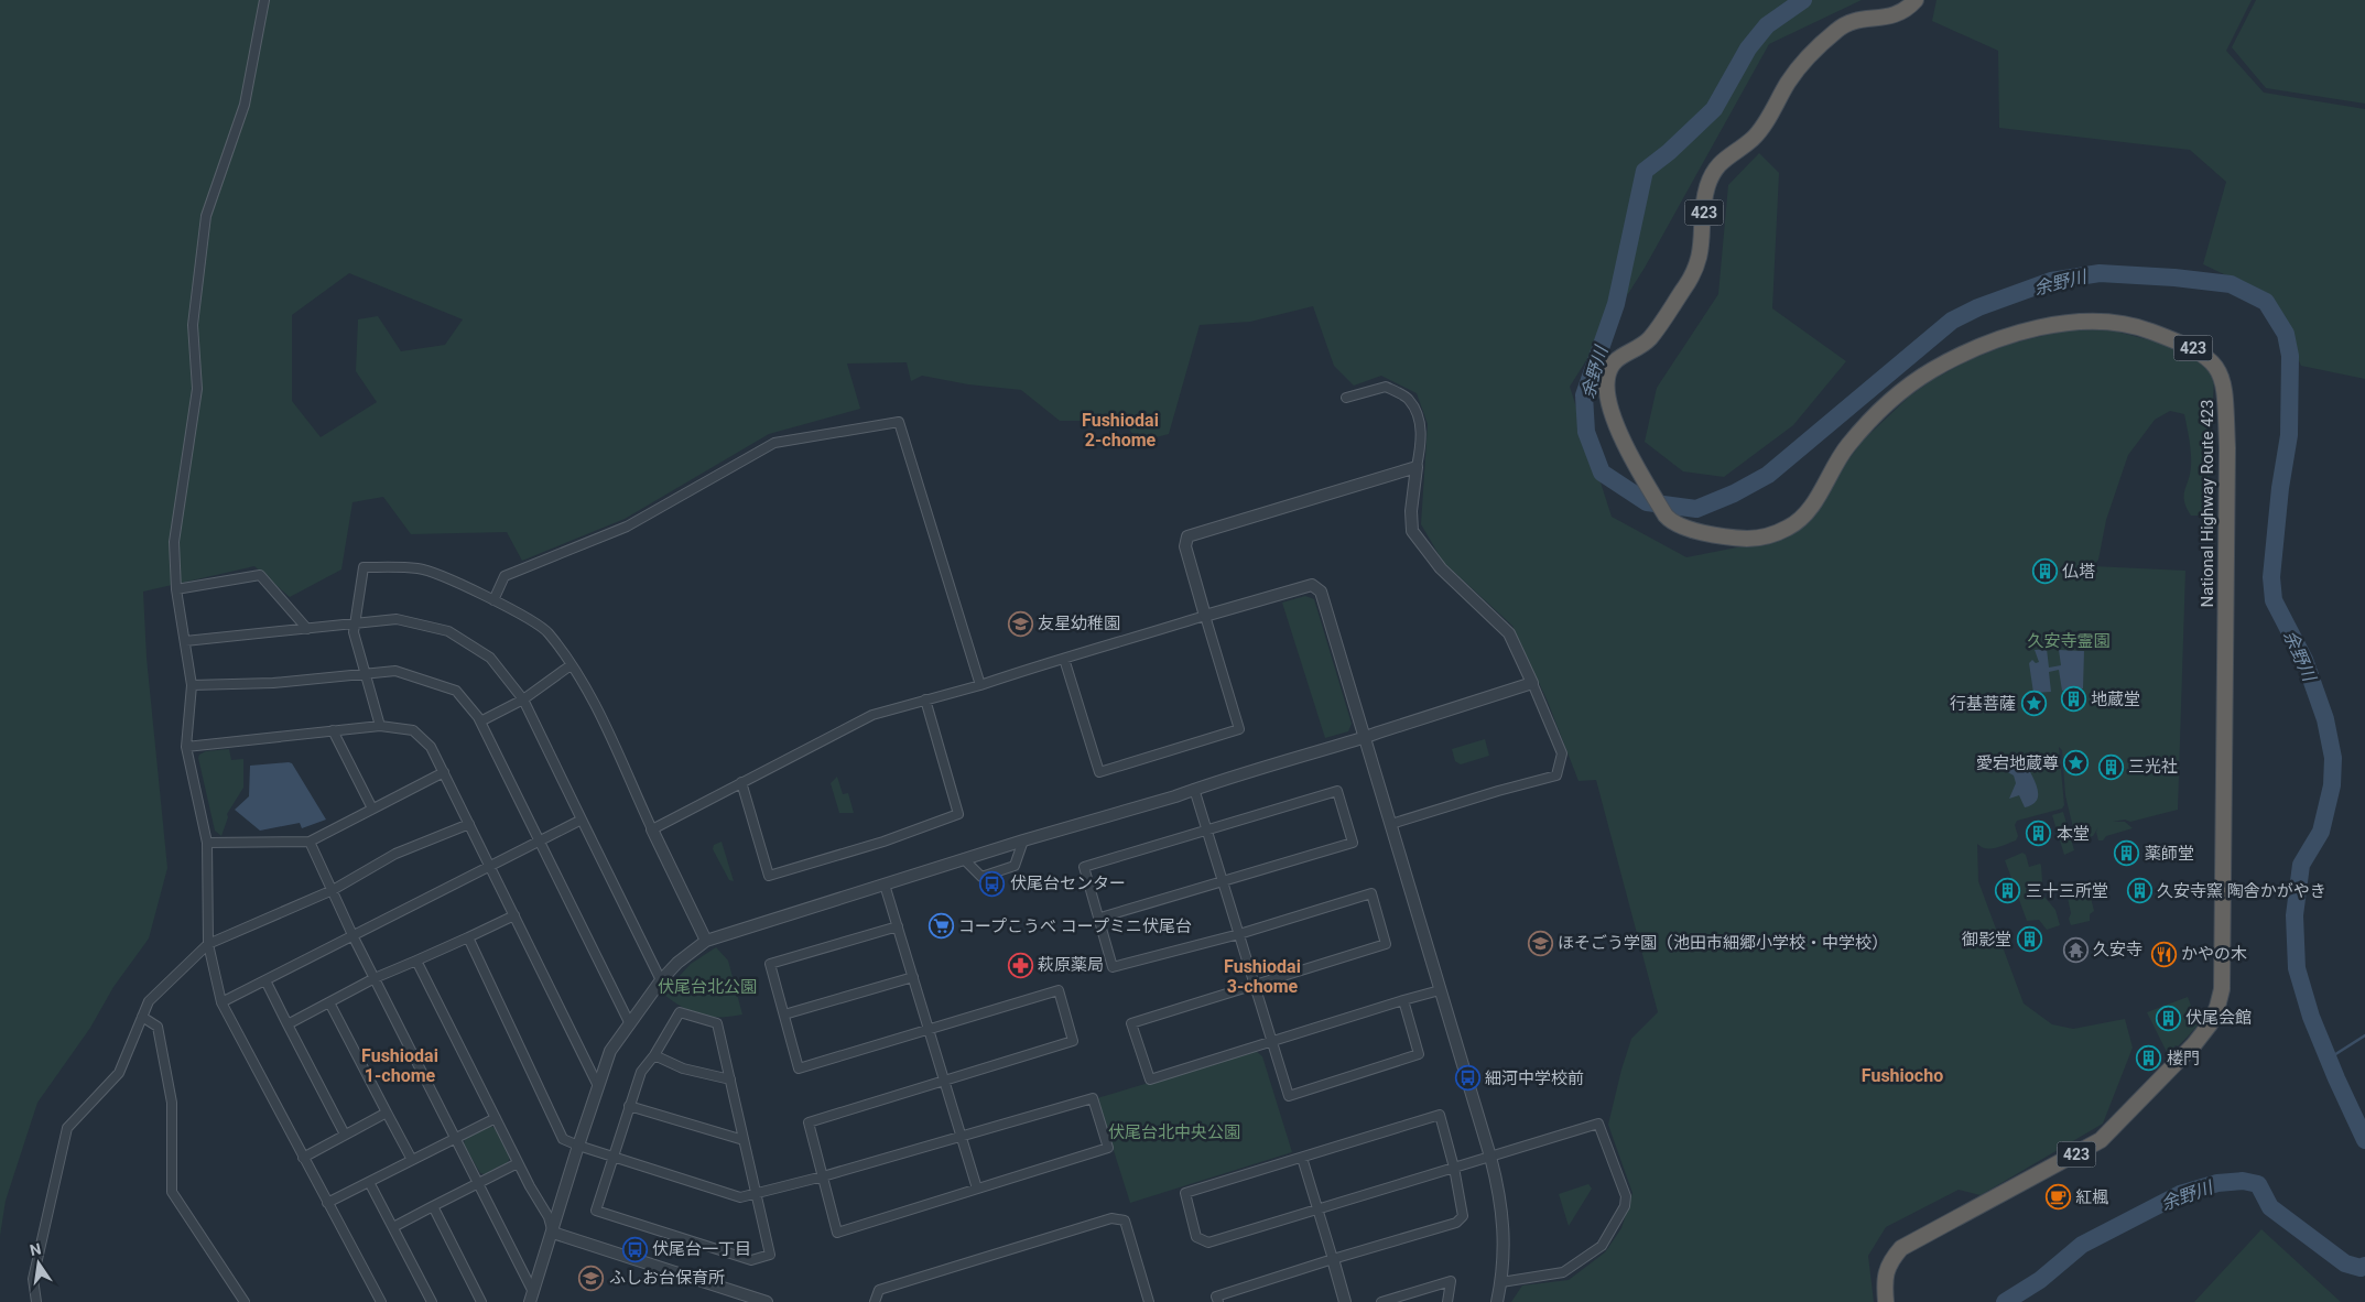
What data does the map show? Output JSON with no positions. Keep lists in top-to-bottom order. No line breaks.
{"streets":{"highway":["423","National Highway Route 423"]},"districts":["Fushiodai 2-chome","Fushiodai 3-chome","Fushiodai 1-chome","Fushiocho"],"water":["余野川"],"parks":["久安寺霊園","伏尾台北公園","伏尾台北中央公園"],"places":{"building":["仏塔","地蔵堂","三光社","本堂","薬師堂","三十三所堂","久安寺窯 陶舎かがやき","御影堂","伏尾会館","楼門"],"school or university":["友星幼稚園","ほそごう学園（池田市細郷小学校・中学校）","ふしお台保育所"],"place":["行基菩薩","愛宕地蔵尊"],"bus stop":["伏尾台センター","細河中学校前","伏尾台一丁目"],"supermarket":["コープこうべ コープミニ伏尾台"],"temple":["久安寺"],"restaurant":["かやの木"],"pharmacy":["萩原薬局"],"cafe":["紅楓"]},"north":"top"}
